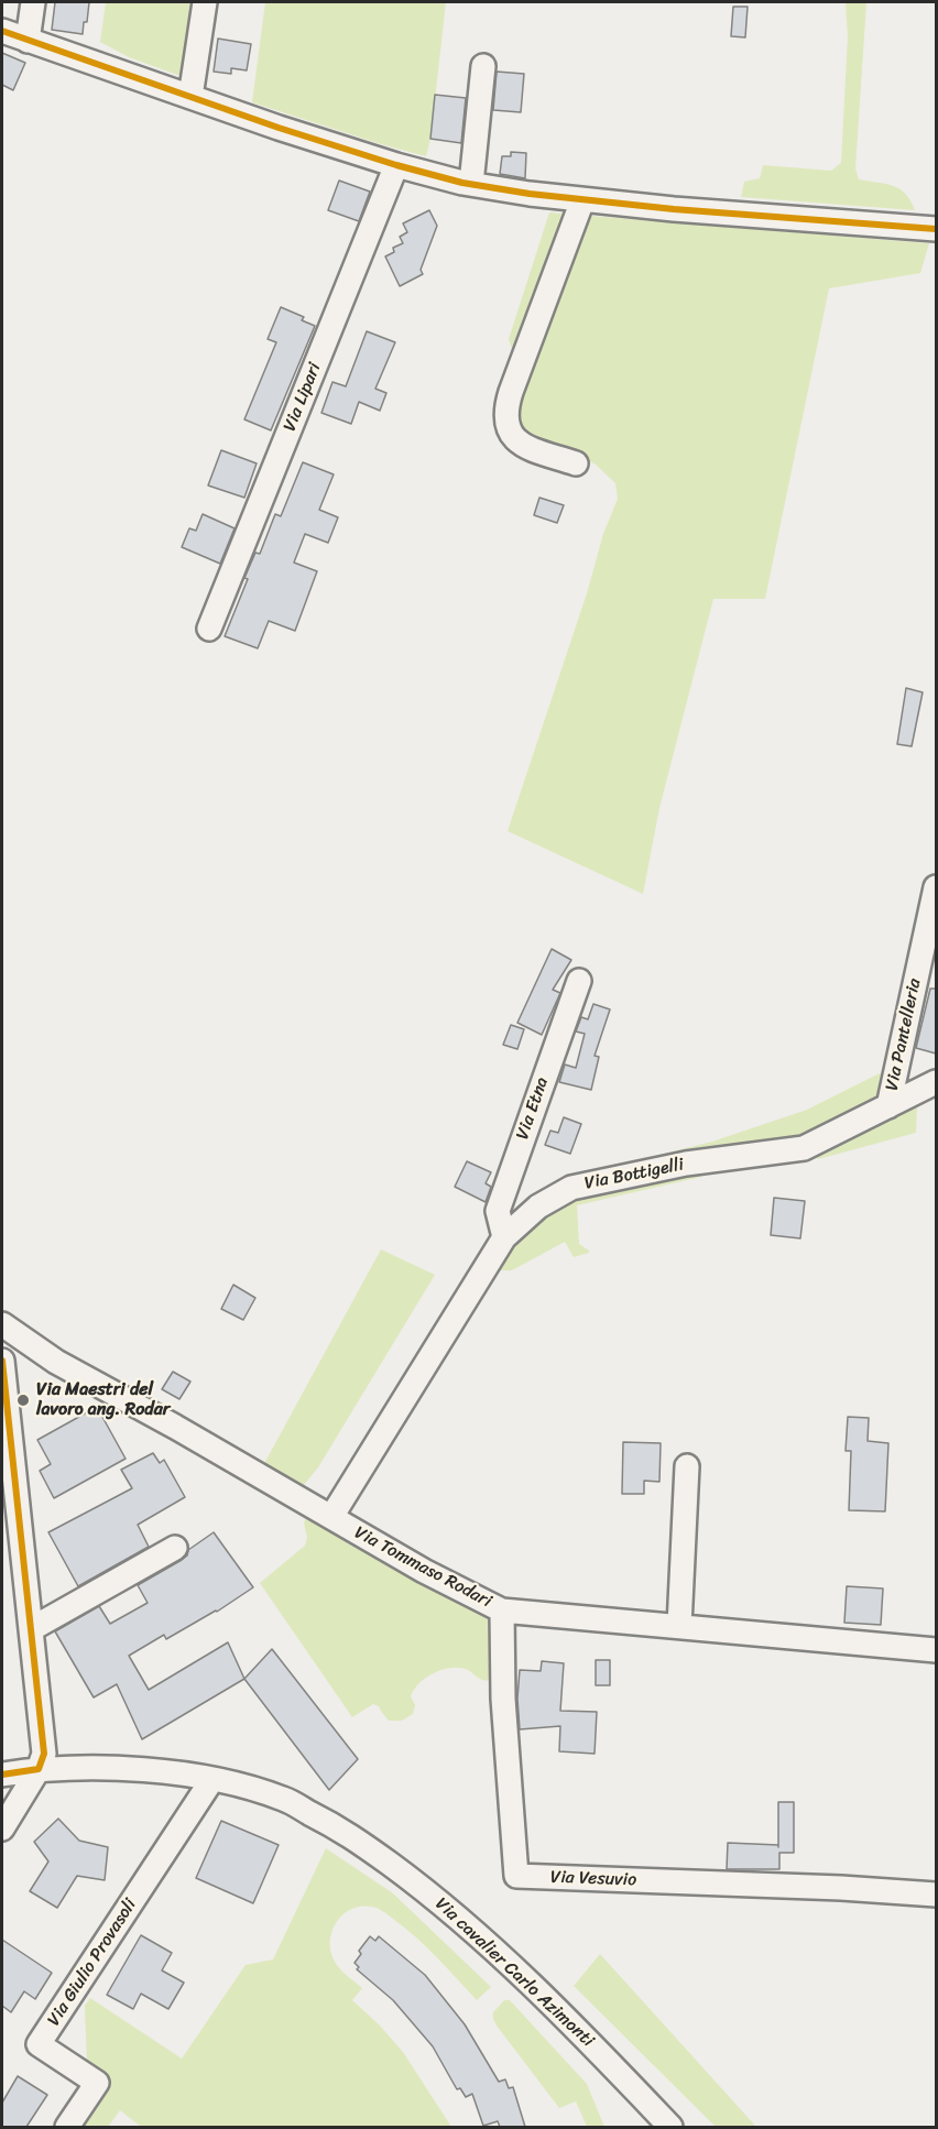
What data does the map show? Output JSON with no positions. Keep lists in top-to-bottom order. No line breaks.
{"streets":{"street":["Via Lipari","Via Pantelleria","Via Etna","Via Bottigelli","Via Tommaso Rodari","Via Vesuvio","Via Giulio Provasoli","Via cavalier Carlo Azimonti"]},"crossings":[["Via Pantelleria","Via Bottigelli"],["Via Etna","Via Bottigelli"],["Via Bottigelli","Via Tommaso Rodari"],["Via Tommaso Rodari","Via Vesuvio"],["Via Giulio Provasoli","Via cavalier Carlo Azimonti"]],"places":["Via Maestri del lavoro ang. Rodar"]}
